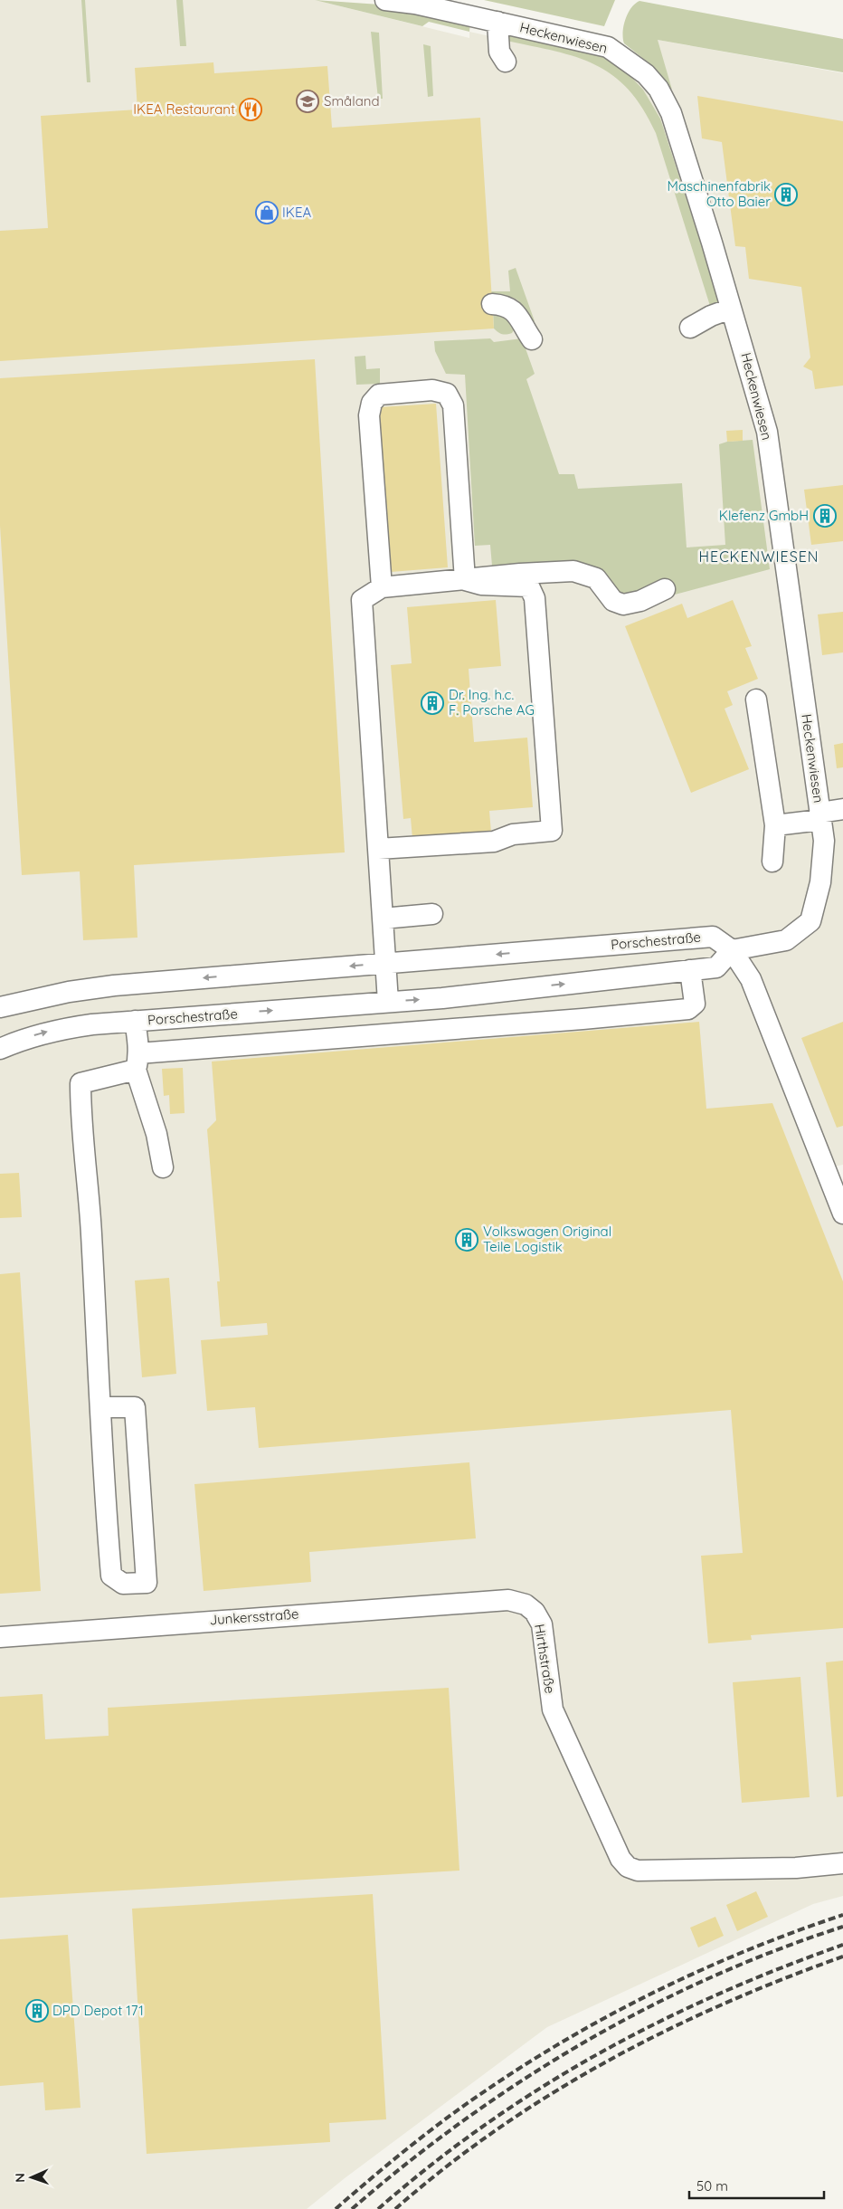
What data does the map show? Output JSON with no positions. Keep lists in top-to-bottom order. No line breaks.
{"streets":{"street":["Heckenwiesen","Porschestraße","Junkersstraße","Hirthstraße"]},"crossings":[["Heckenwiesen","Porschestraße"],["Junkersstraße","Hirthstraße"]],"districts":["HECKENWIESEN"],"places":{"school or university":["Småland"],"restaurant":["IKEA Restaurant"],"building":["Maschinenfabrik Otto Baier","Klefenz GmbH","Dr. Ing. h.c. F. Porsche AG","Volkswagen Original Teile Logistik","DPD Depot 171"],"shop":["IKEA"]},"scale_bar":"50 m","north":"left"}
